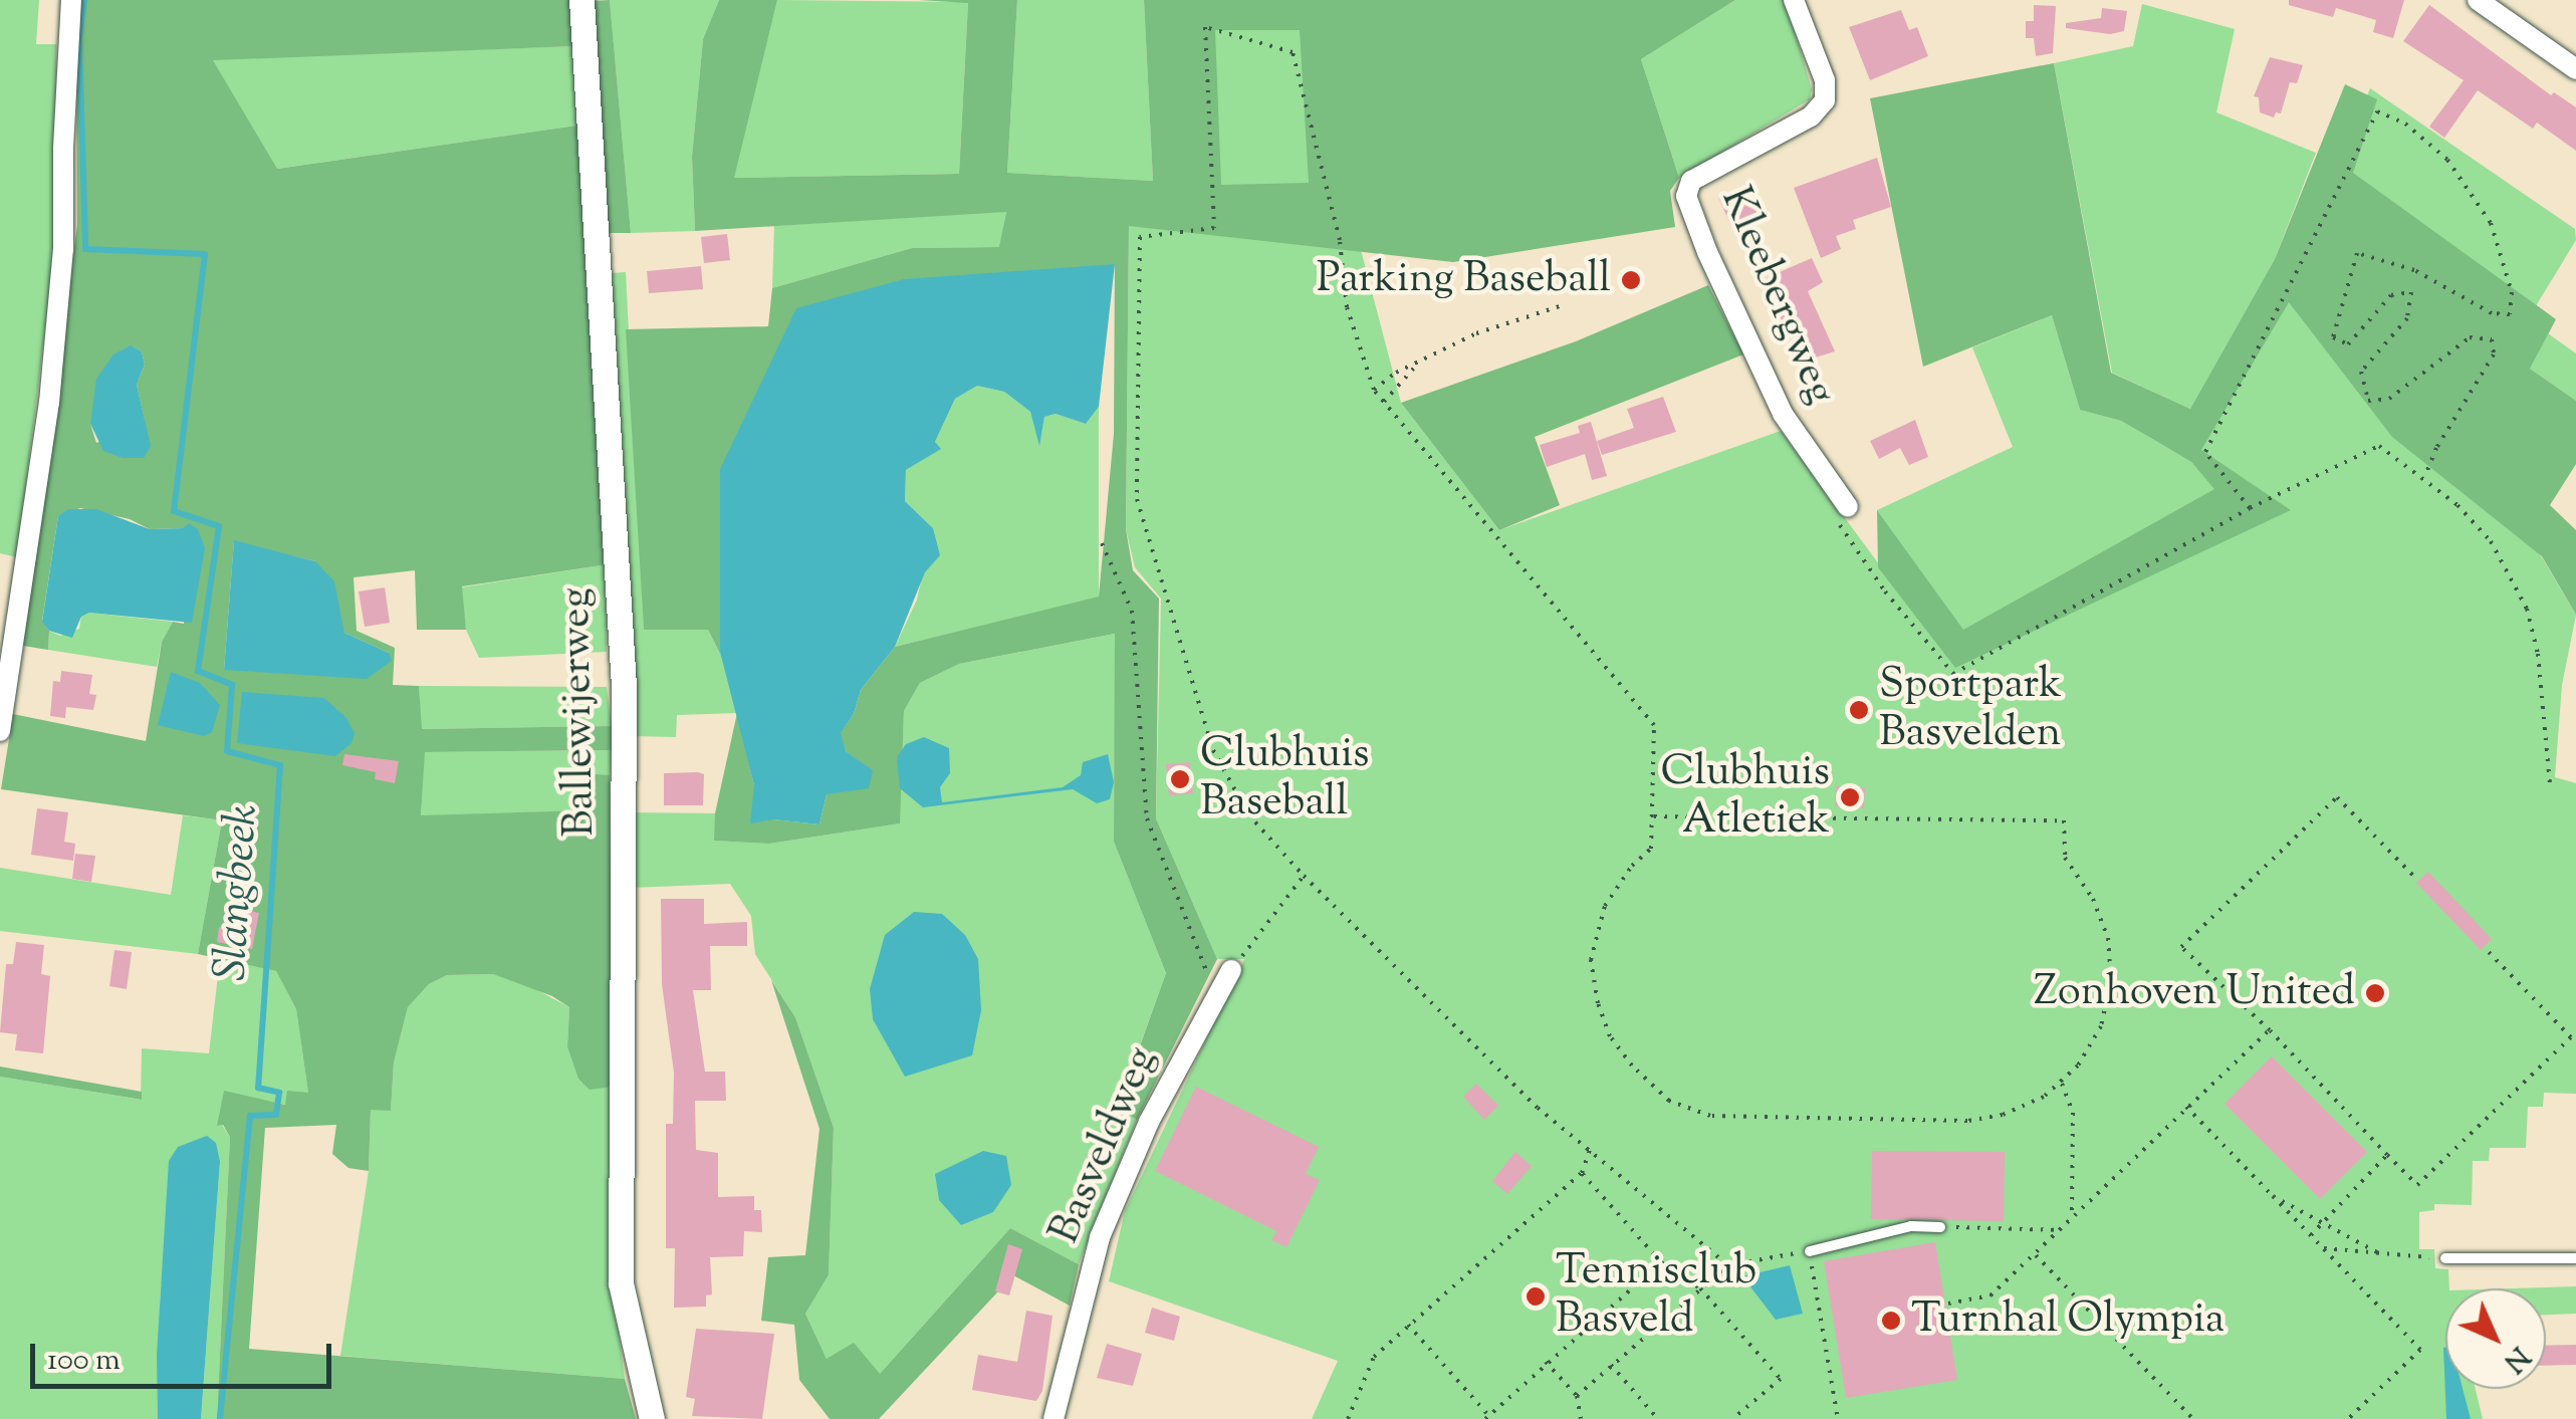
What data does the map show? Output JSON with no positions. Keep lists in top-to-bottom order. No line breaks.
{"streets":{"street":["Kleebergweg","Ballewijerweg","Basveldweg"]},"water":["Slangbeek"],"places":["Parking Baseball","Sportpark Basvelden","Clubhuis Baseball","Clubhuis Atletiek","Zonhoven United","Tennisclub Basveld","Turnhal Olympia"],"scale_bar":"100 m","north":"bottom right"}
